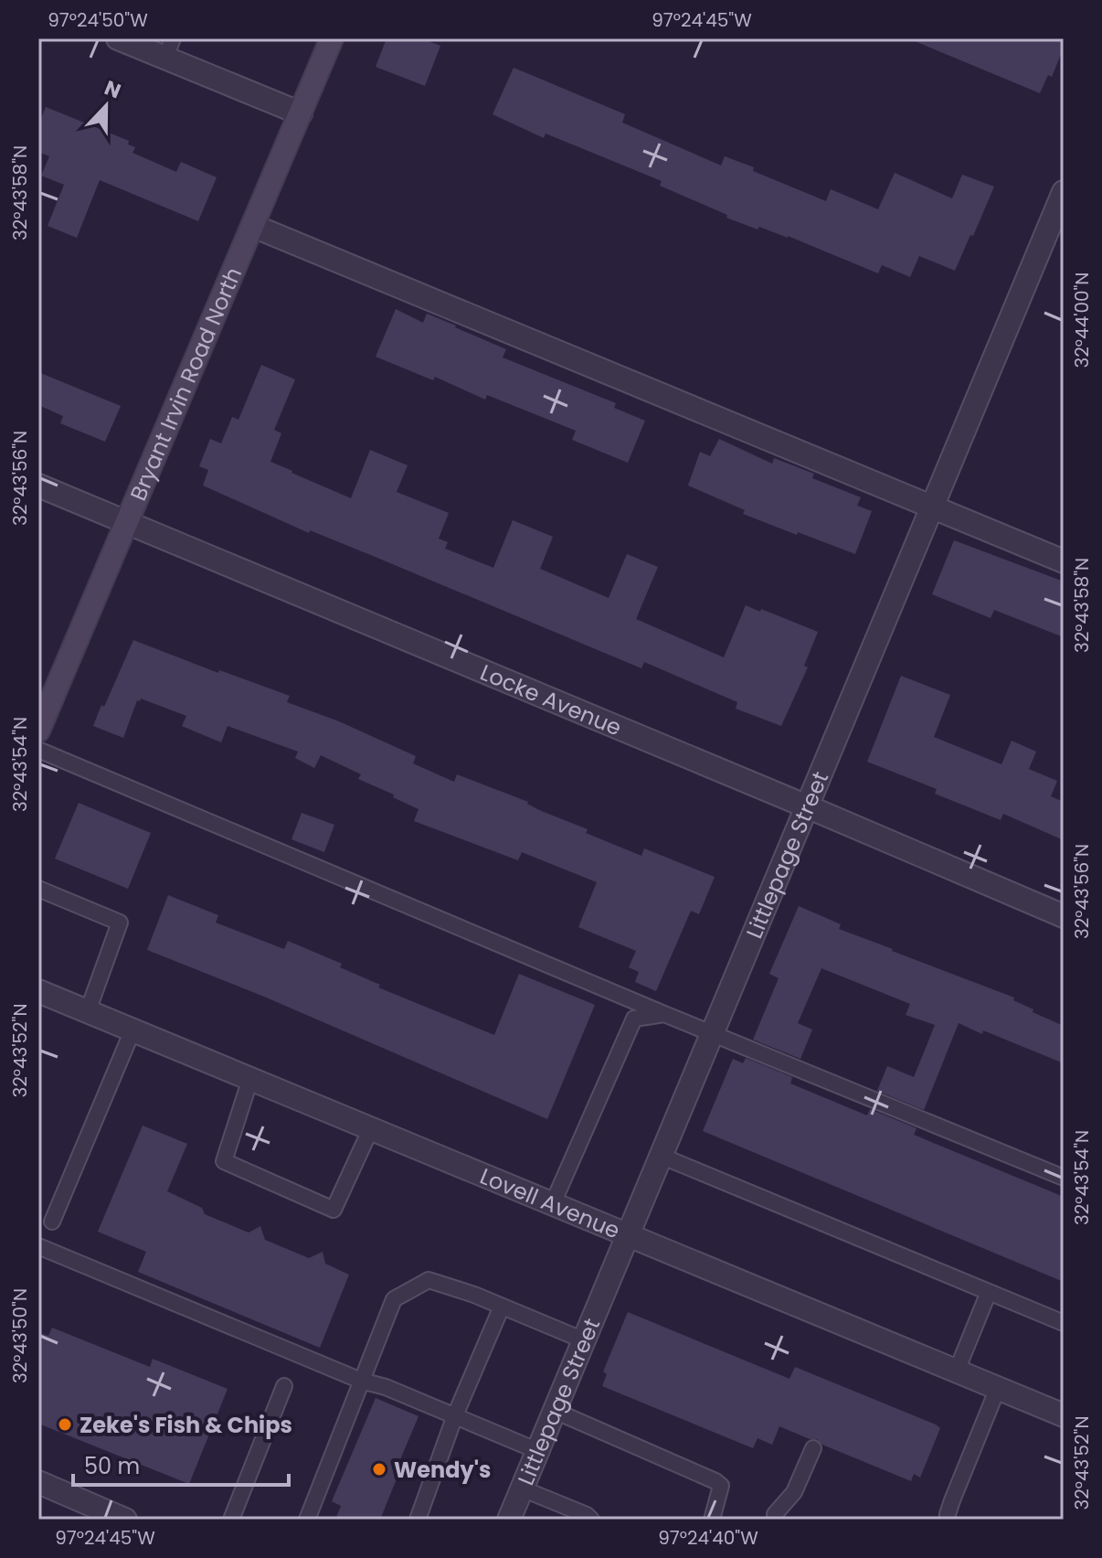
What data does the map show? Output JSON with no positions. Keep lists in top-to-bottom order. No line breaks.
{"streets":{"main road":["Bryant Irvin Road North"],"street":["Locke Avenue","Littlepage Street","Lovell Avenue"]},"crossings":[["Bryant Irvin Road North","Locke Avenue"],["Locke Avenue","Littlepage Street"],["Littlepage Street","Lovell Avenue"]],"places":["Zeke's Fish & Chips","Wendy's"],"scale_bar":"50 m","north":"top","coordinates":["97°24'50\"W","97°24'45\"W","32°43'58\"N","32°44'00\"N","32°43'56\"N","32°43'54\"N","32°43'52\"N","32°43'50\"N","97°24'40\"W"]}
